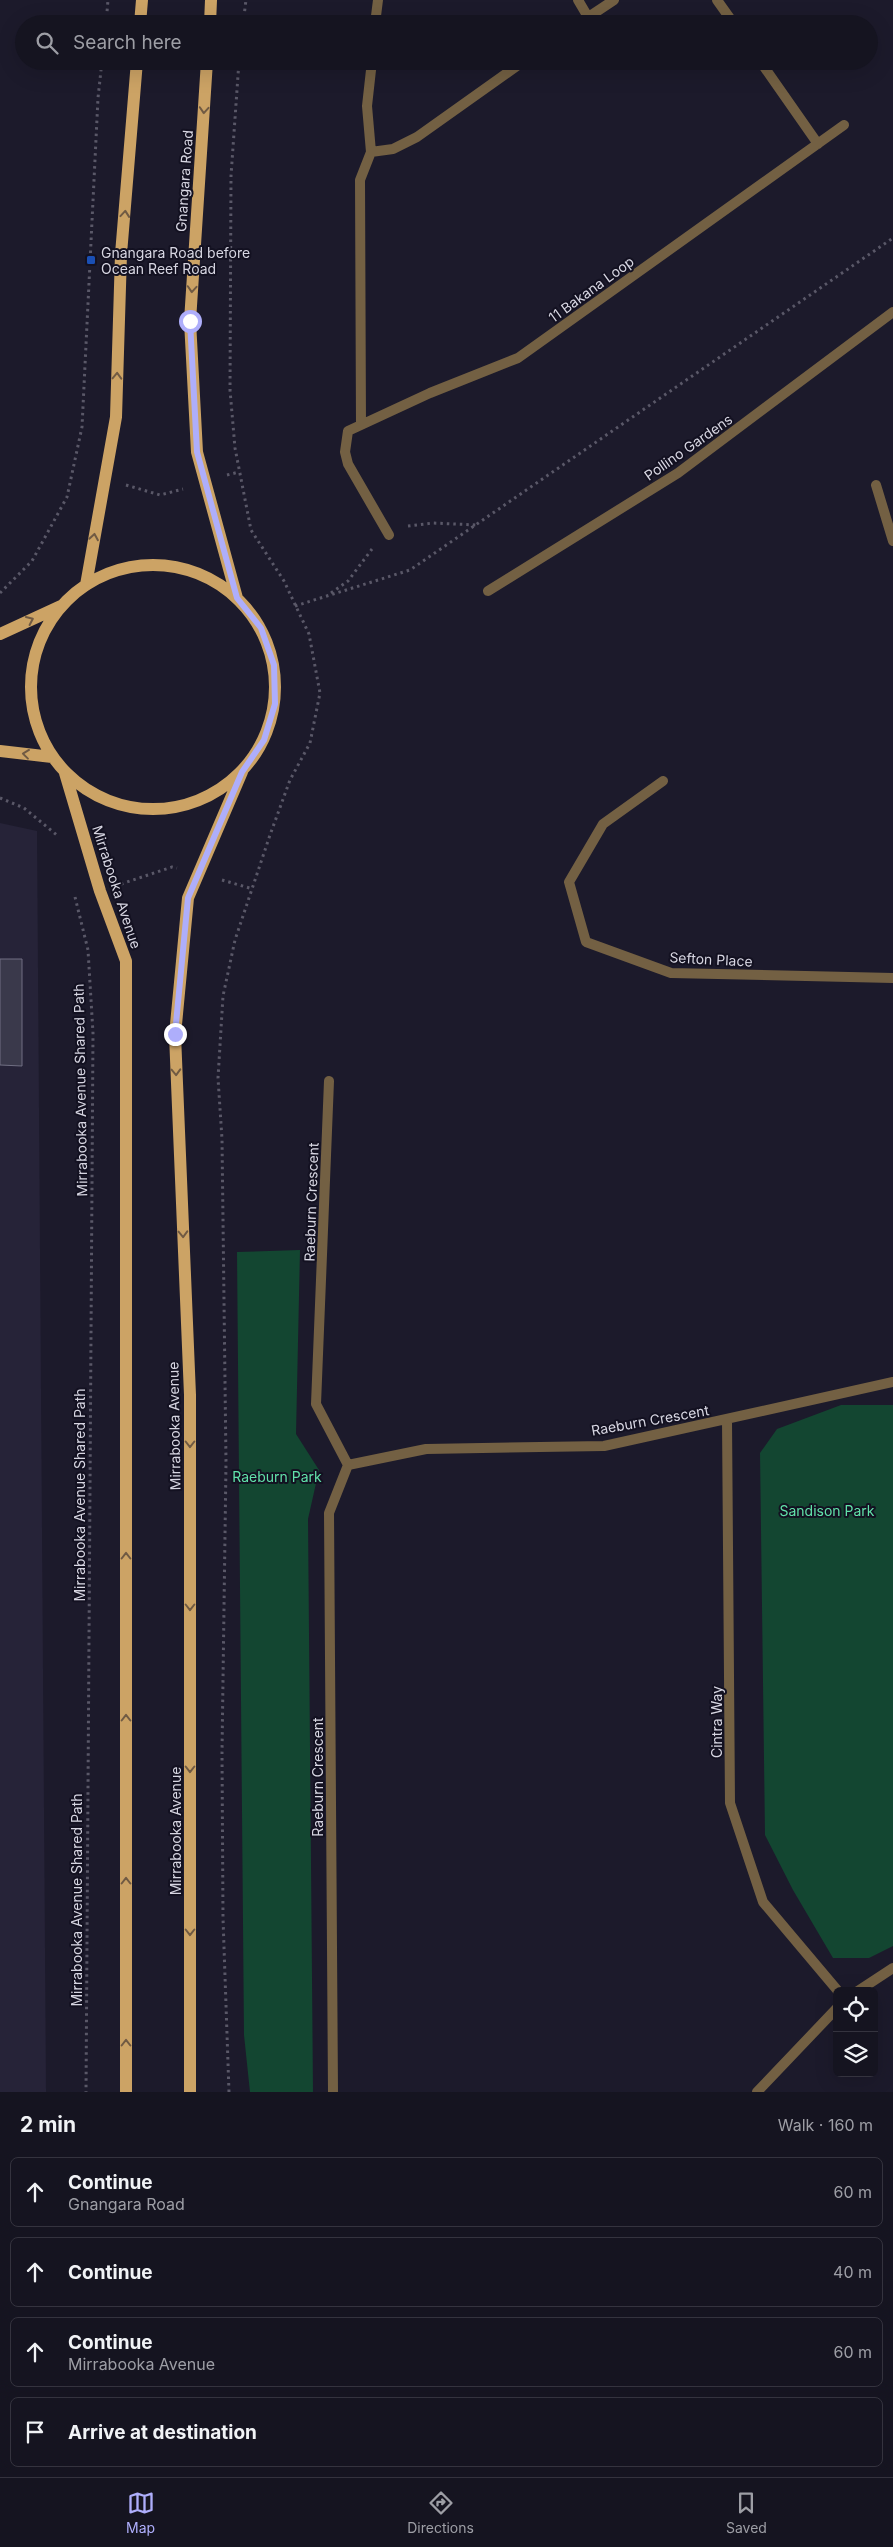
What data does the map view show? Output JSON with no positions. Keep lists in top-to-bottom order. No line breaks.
{"streets":{"main road":["Gnangara Road","Mirrabooka Avenue"],"street":["11 Bakana Loop","Pollino Gardens","Sefton Place","Raeburn Crescent","Cintra Way"],"path":["Mirrabooka Avenue Shared Path"]},"crossings":[["Raeburn Crescent","Cintra Way"]],"parks":["Raeburn Park","Sandison Park"],"places":{"transit":["Gnangara Road before Ocean Reef Road"]},"page":{"search":"Search here","heading":["2 min","Walk · 160 m"],"list":[["Continue","Gnangara Road","60 m"],["Continue","40 m"],["Continue","Mirrabooka Avenue","60 m"],"Arrive at destination"],"nav":["Map","Directions","Saved"]}}
